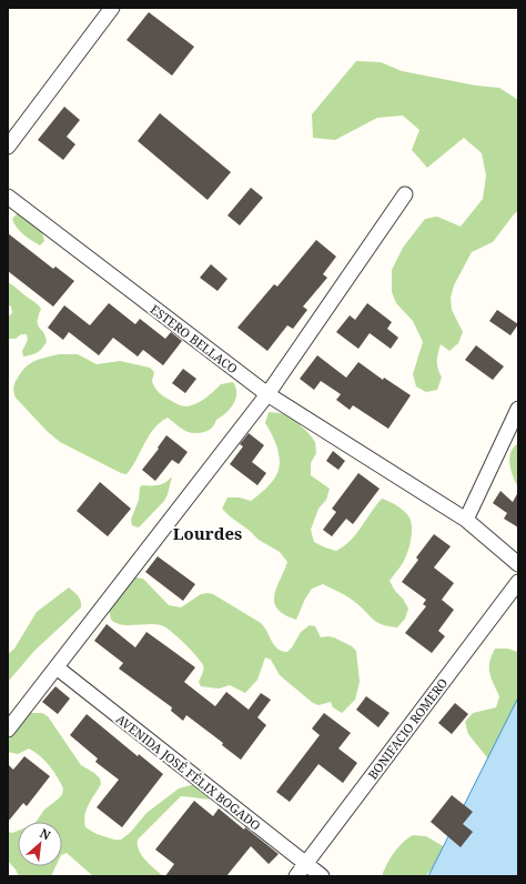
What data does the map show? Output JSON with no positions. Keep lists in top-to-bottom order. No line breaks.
{"streets":{"street":["ESTERO BELLACO","BONIFACIO ROMERO","AVENIDA JOSÉ FÉLIX BOGADO"]},"crossings":[["BONIFACIO ROMERO","AVENIDA JOSÉ FÉLIX BOGADO"]],"districts":["Lourdes"],"north":"top right"}
